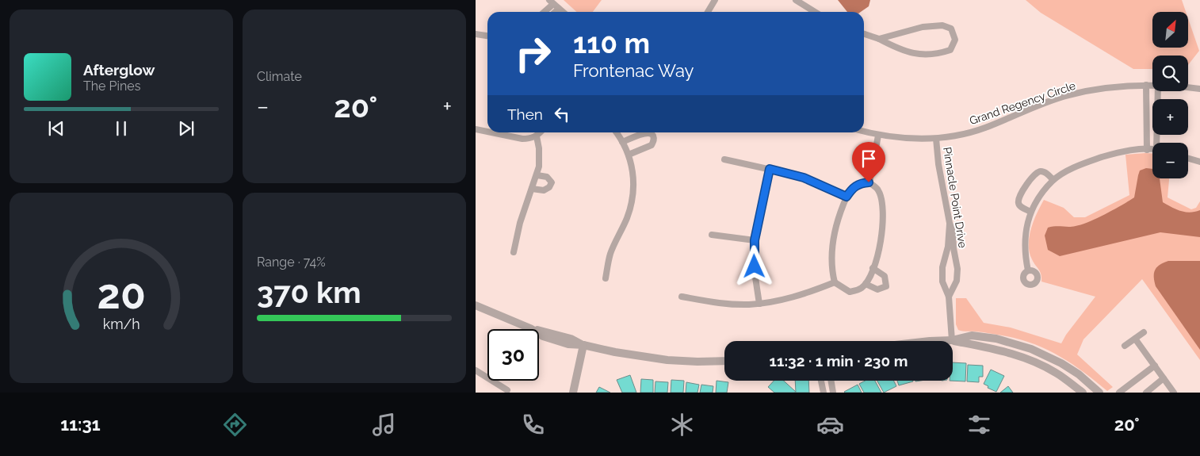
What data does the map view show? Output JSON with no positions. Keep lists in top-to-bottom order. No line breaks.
{"streets":{"street":["Grand Regency Circle","Pinnacle Point Drive"]},"crossings":[["Grand Regency Circle","Pinnacle Point Drive"]],"north":"top right","page":{"tile":["Climate",["Range · 74%","370 km"]],"map_buttons":["+","−"],"turn":["110 m","Frontenac Way"],"song":["Afterglow","The Pines"],"heat":["−","20°","+"],"then":"Then","limit":"30","trip":"11:32 · 1 min · 230 m","tabs":["11:31","20°"],"gauge":["20","km/h"]}}
